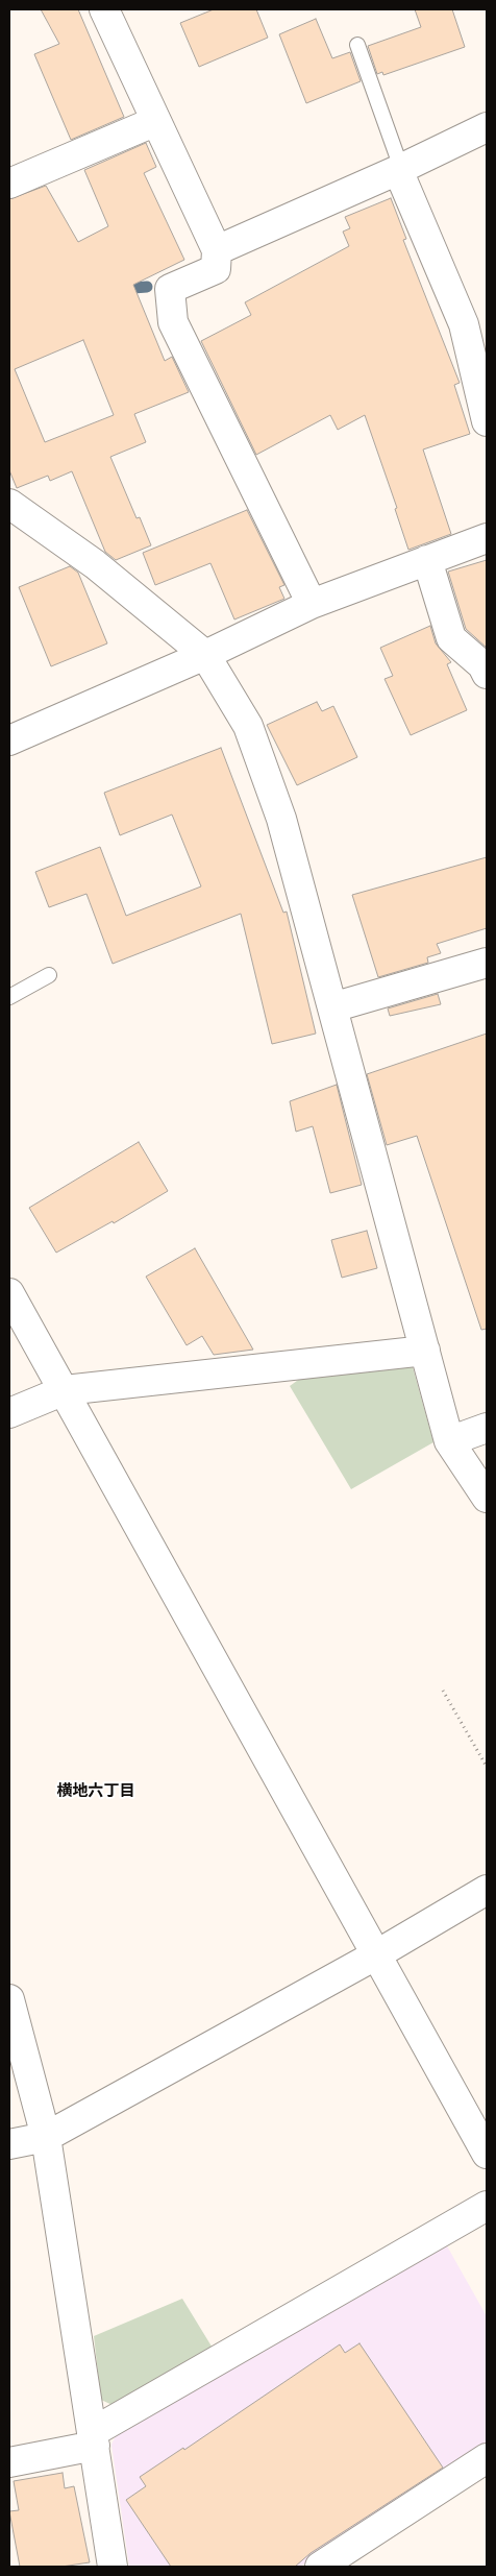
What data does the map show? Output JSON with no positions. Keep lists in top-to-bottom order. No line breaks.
{"districts":["横地六丁目"]}
